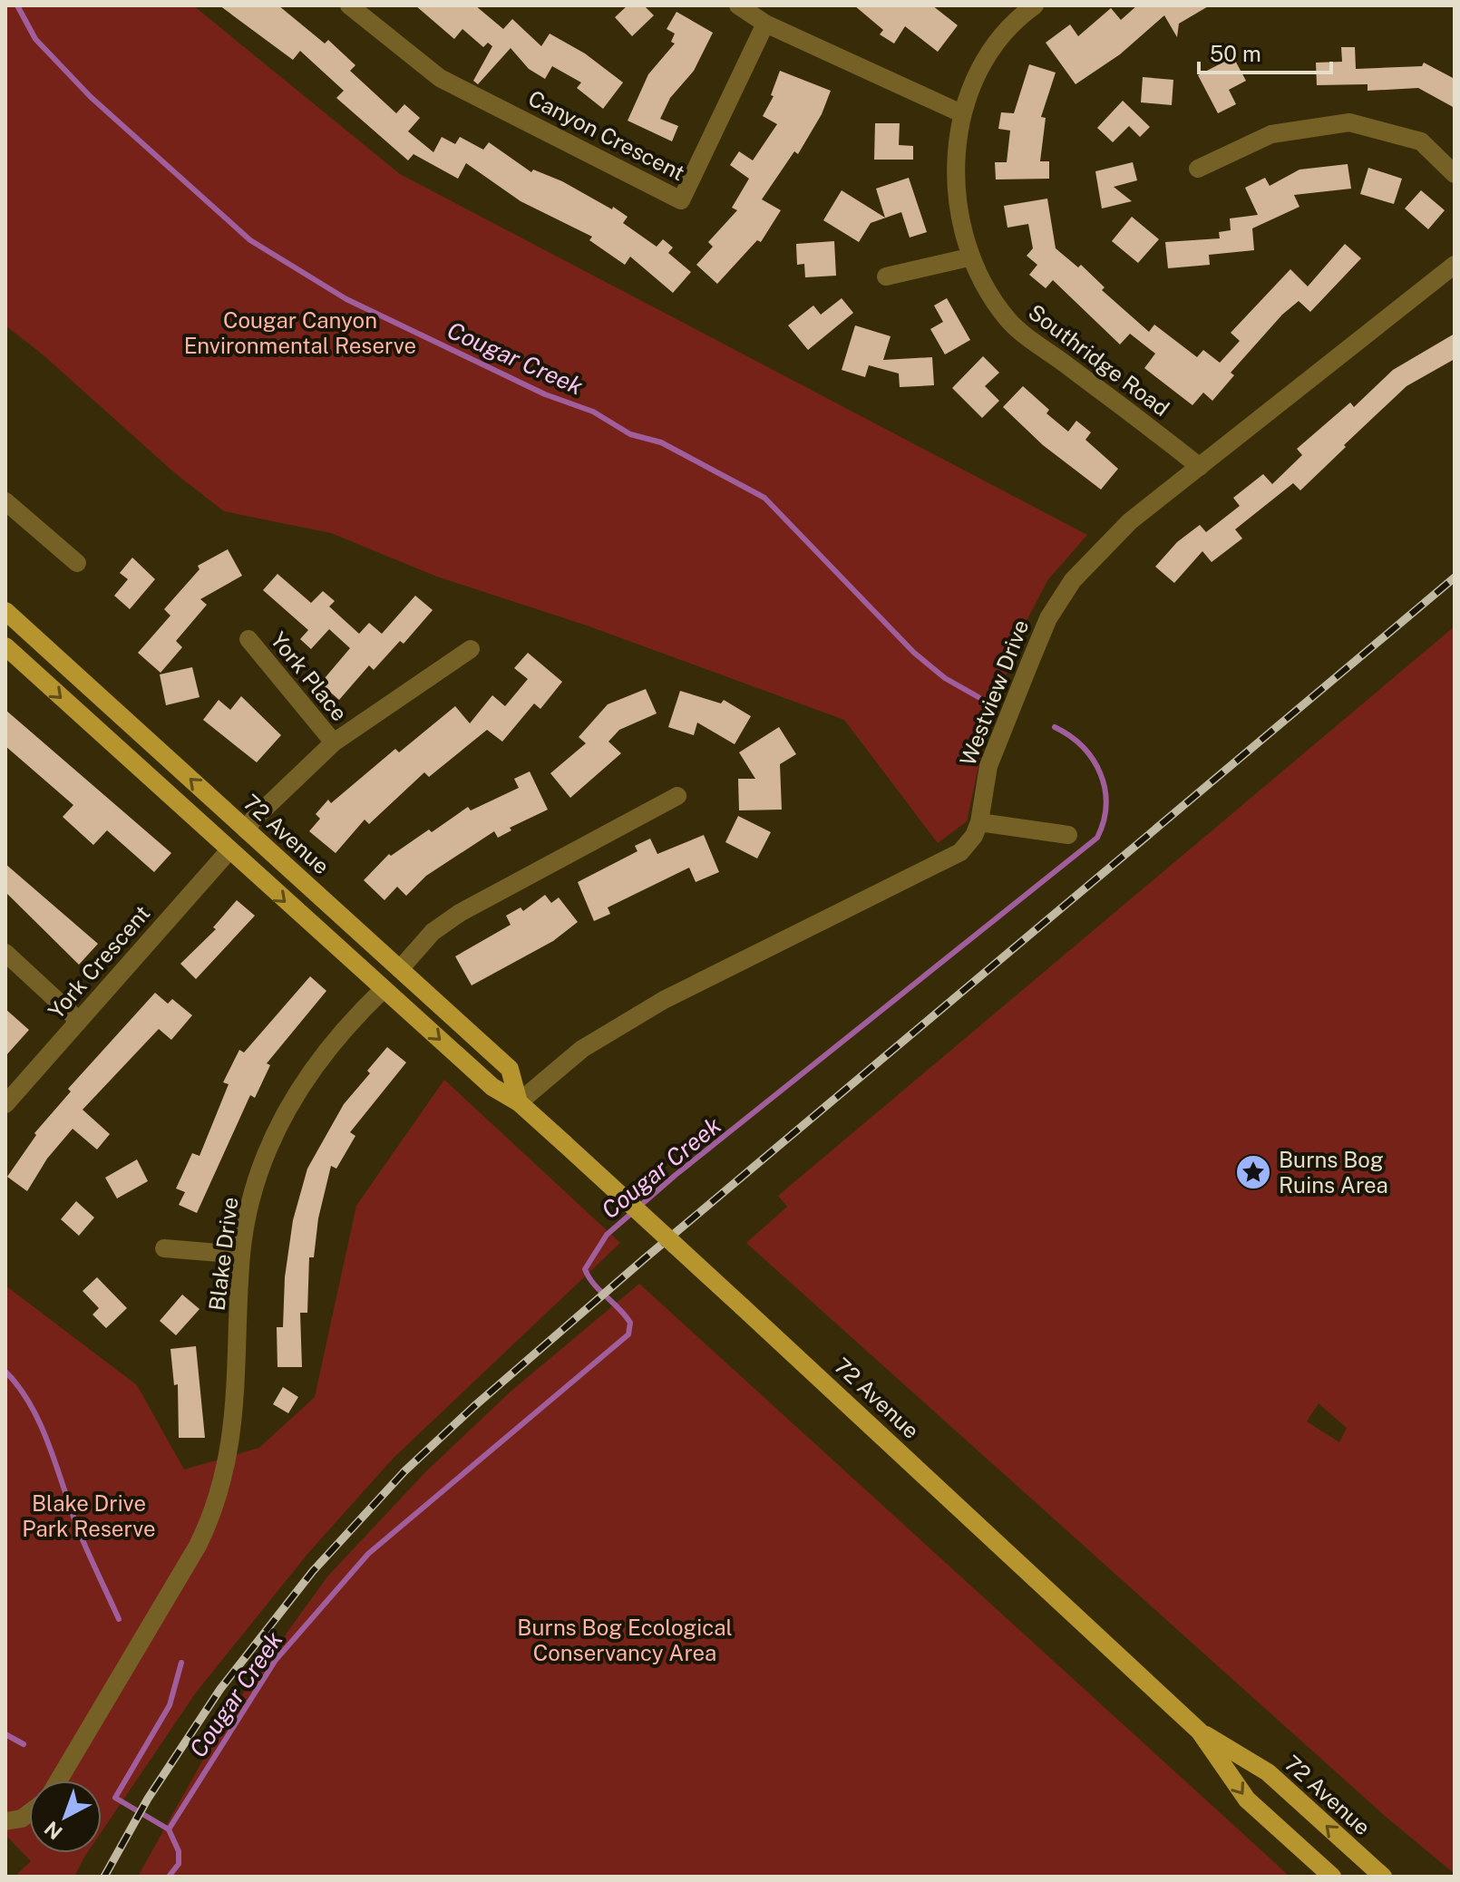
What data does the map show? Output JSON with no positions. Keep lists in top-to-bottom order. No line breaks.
{"streets":{"main road":["72 Avenue"],"street":["Canyon Crescent","Southridge Road","York Place","Westview Drive","York Crescent","Blake Drive"]},"crossings":[["Southridge Road","Westview Drive"],["Westview Drive","72 Avenue"],["72 Avenue","York Crescent"],["72 Avenue","Blake Drive"]],"water":["Cougar Creek"],"parks":["Cougar Canyon Environmental Reserve","Blake Drive Park Reserve","Burns Bog Ecological Conservancy Area"],"places":{"place":["Burns Bog Ruins Area"]},"scale_bar":"50 m","north":"bottom left"}
